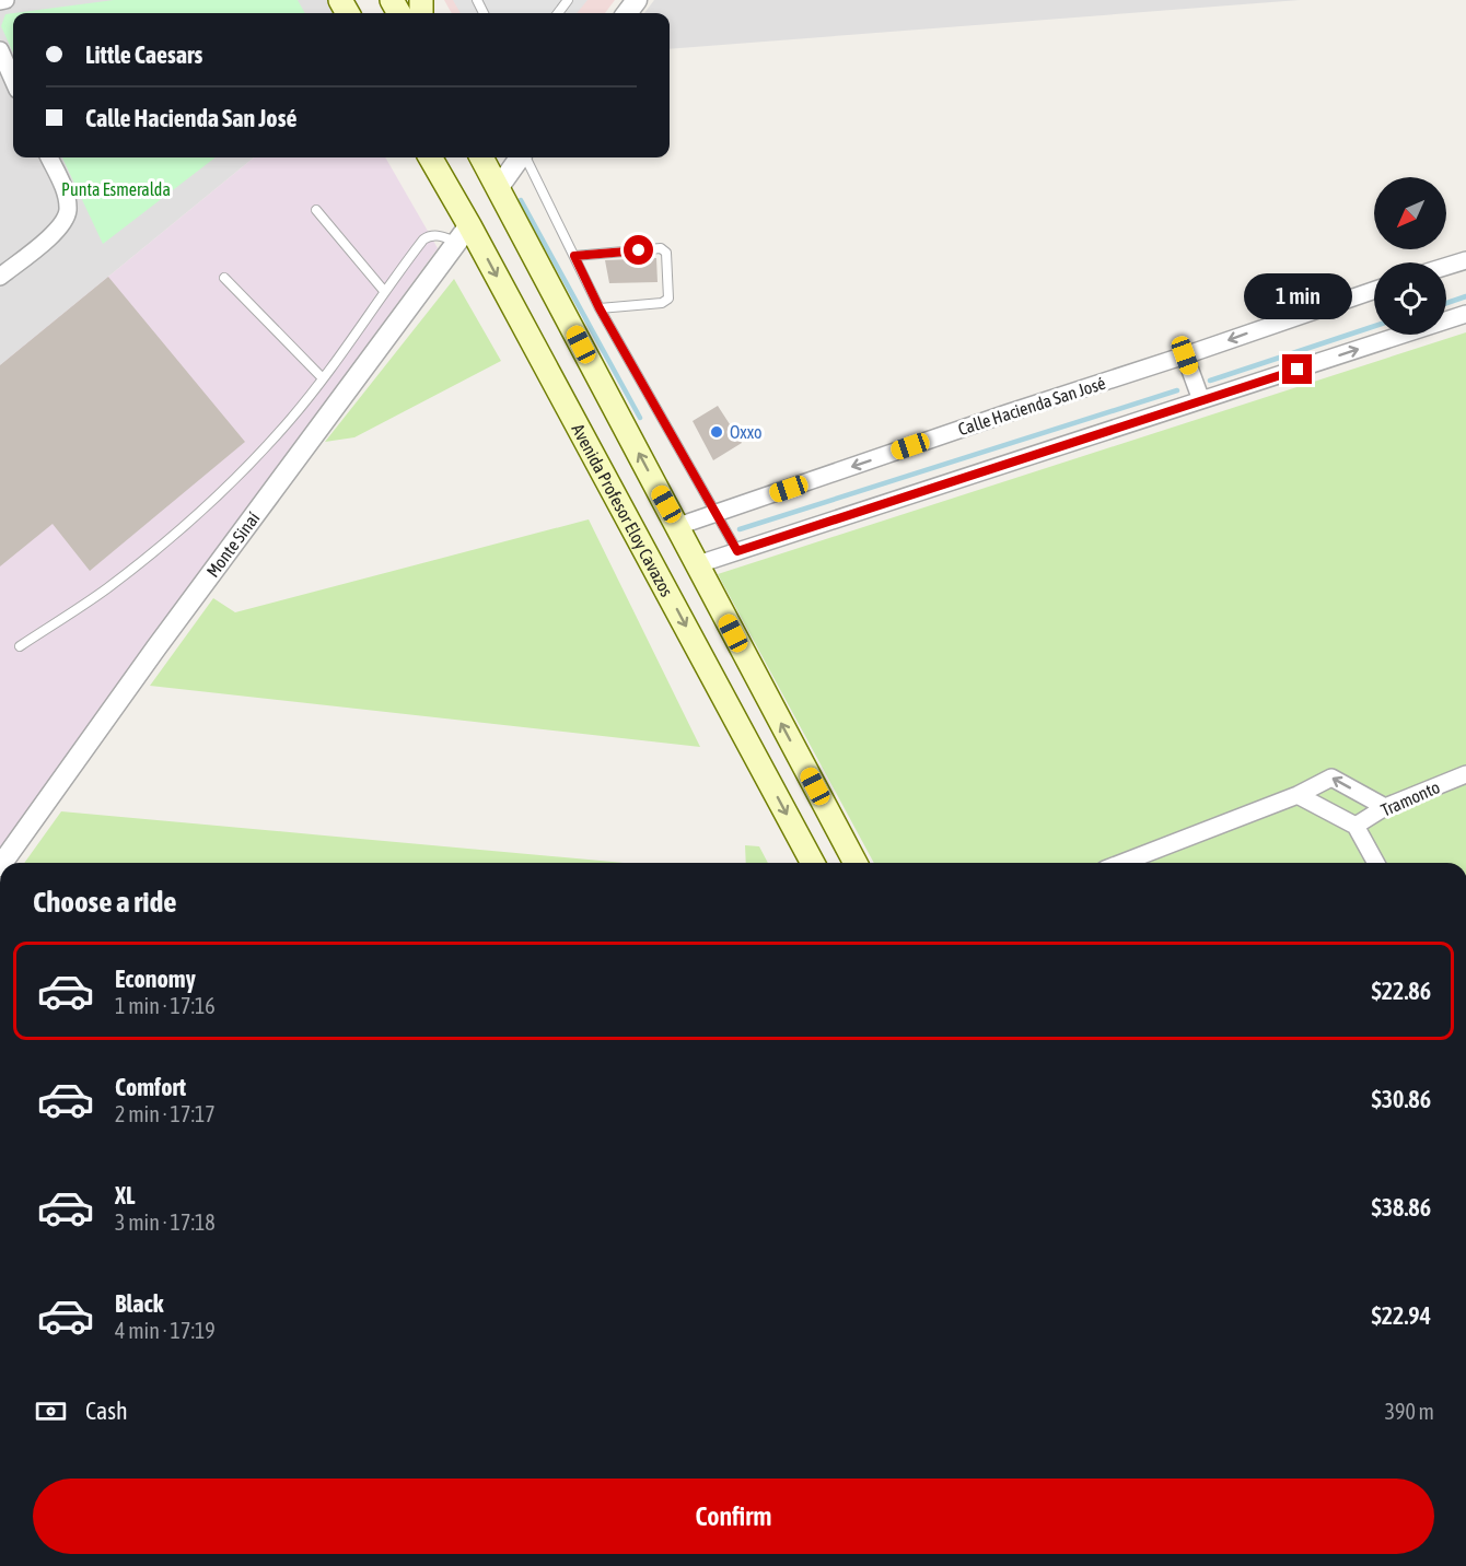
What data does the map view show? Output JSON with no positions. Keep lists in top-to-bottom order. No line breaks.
{"streets":{"main road":["Avenida Profesor Eloy Cavazos"],"street":["Calle Hacienda San José","Monte Sinaí","Tramonto"]},"crossings":[["Avenida Profesor Eloy Cavazos","Monte Sinaí"]],"parks":["Punta Esmeralda"],"places":["Oxxo"],"north":"bottom left","page":{"banner":["Little Caesars","Calle Hacienda San José"],"bubble":"1 min","heading":"Choose a ride","list":[{"name":"Economy","note":"1 min · 17:16","value":"$22.86"},{"name":"Comfort","note":"2 min · 17:17","value":"$30.86"},{"name":"XL","note":"3 min · 17:18","value":"$38.86"},{"name":"Black","note":"4 min · 17:19","value":"$22.94"}],"pay":["Cash","390 m"],"buttons":"Confirm"}}
